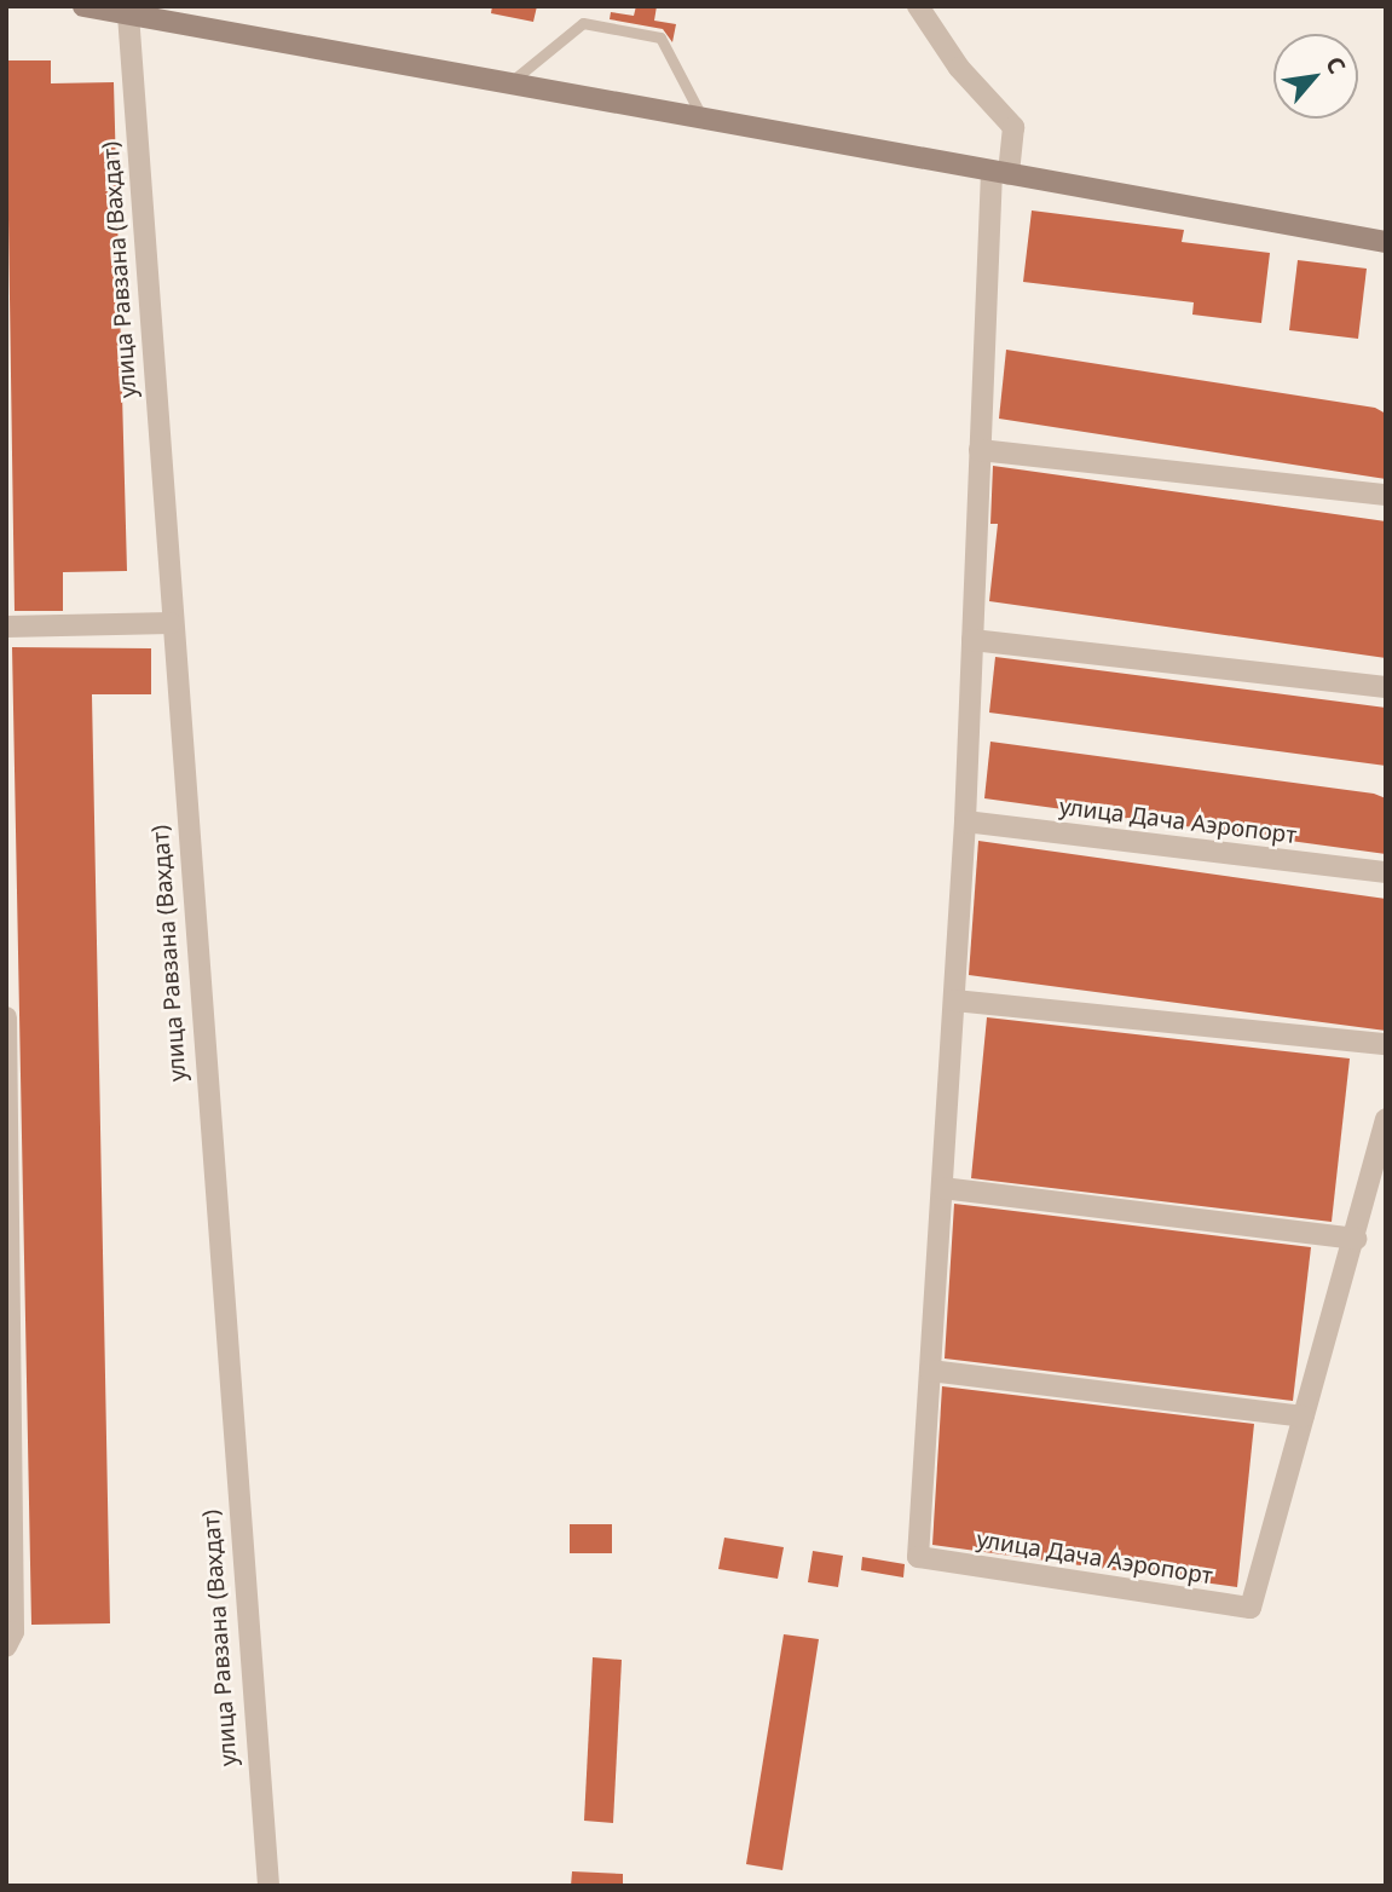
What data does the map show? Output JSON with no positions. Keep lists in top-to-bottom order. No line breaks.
{"streets":{"street":["улица Равзана (Вахдат)","улица Дача Аэропорт"]},"north":"top right"}
